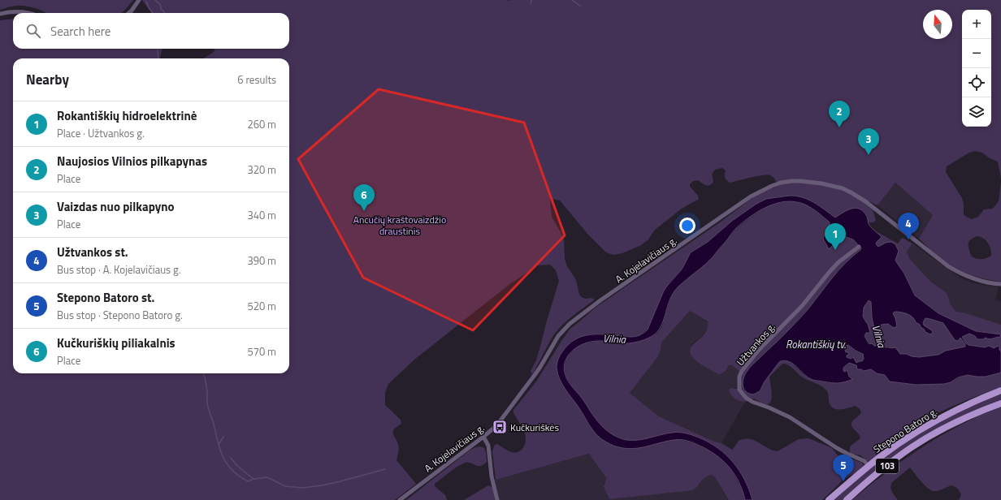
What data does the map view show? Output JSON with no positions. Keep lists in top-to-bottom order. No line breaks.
{"streets":{"main road":["Stepono Batoro g.","103"],"street":["A. Kojelavičiaus g.","Užtvankos g."]},"crossings":[["Užtvankos g.","Stepono Batoro g."]],"water":["Vilnia","Rokantiškių tv."],"parks":["Ancučių kraštovaizdžio draustinis"],"places":{"bus stop":["Kučkuriškės"]},"north":"top","page":{"map_buttons":["+","−"],"search":"Search here","heading":["Nearby","6 results"],"pins":["2","3","6","4","1","5"],"list":[{"mark":"1","name":"Rokantiškių hidroelektrinė","note":"Place · Užtvankos g.","value":"260 m"},{"mark":"2","name":"Naujosios Vilnios pilkapynas","note":"Place","value":"320 m"},{"mark":"3","name":"Vaizdas nuo pilkapyno","note":"Place","value":"340 m"},{"mark":"4","name":"Užtvankos st.","note":"Bus stop · A. Kojelavičiaus g.","value":"390 m"},{"mark":"5","name":"Stepono Batoro st.","note":"Bus stop · Stepono Batoro g.","value":"520 m"},{"mark":"6","name":"Kučkuriškių piliakalnis","note":"Place","value":"570 m"}]}}
